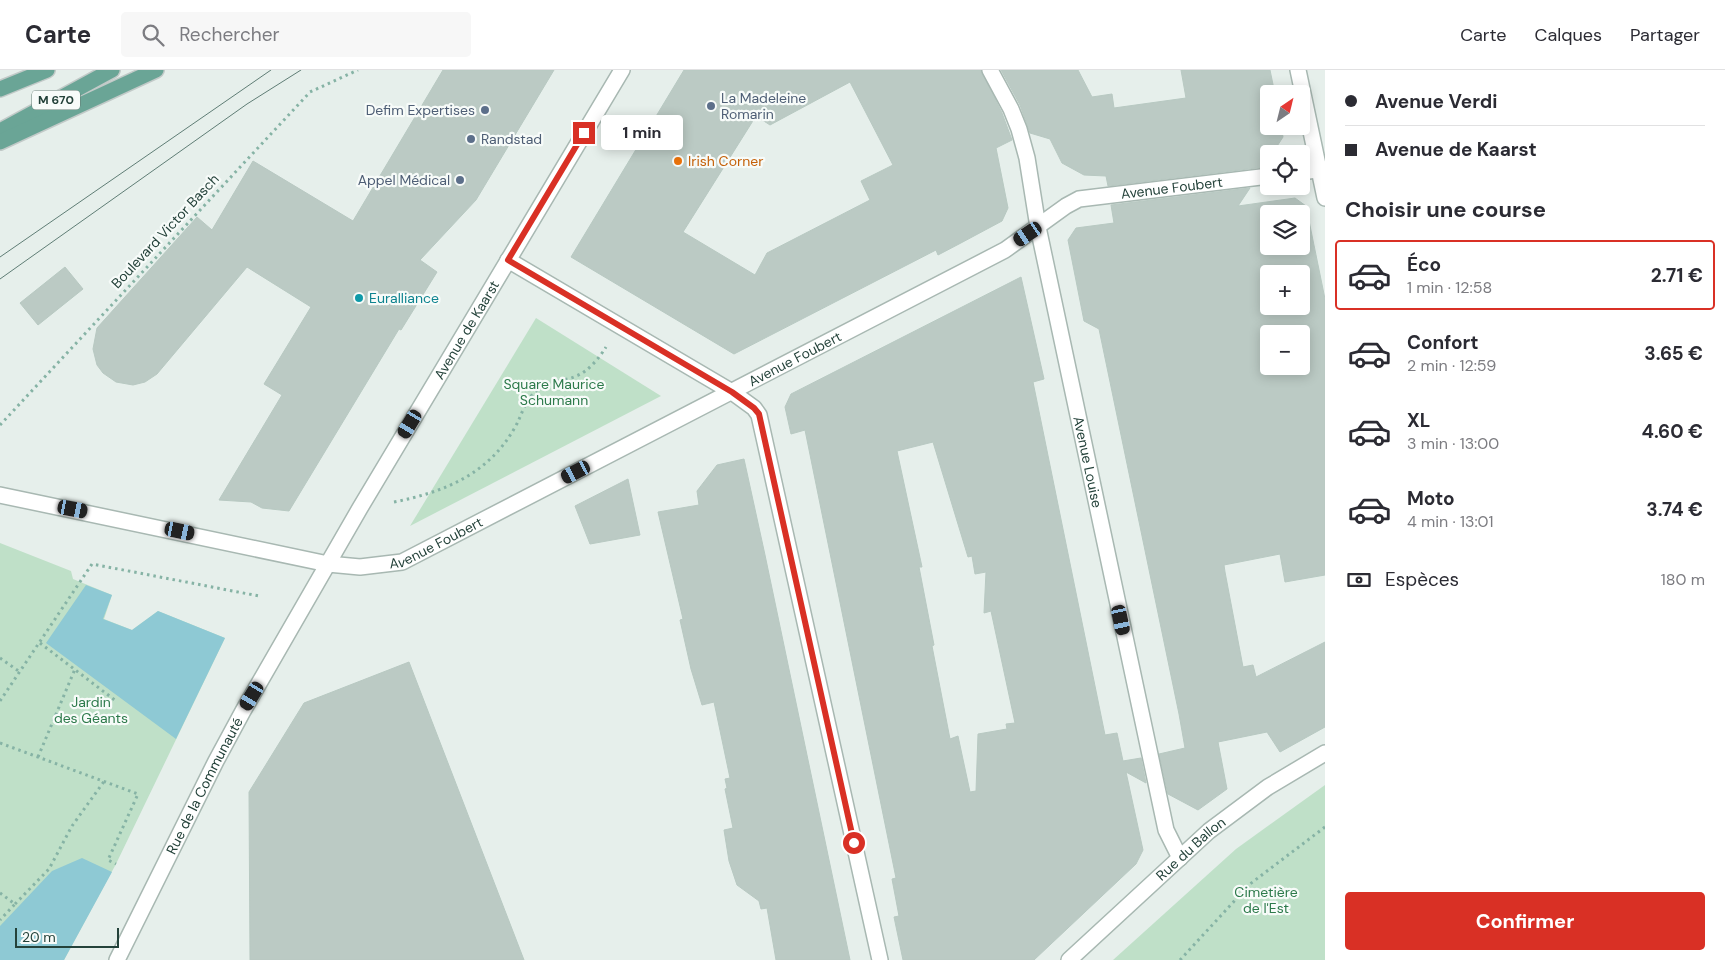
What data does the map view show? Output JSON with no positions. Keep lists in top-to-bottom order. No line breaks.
{"streets":{"main road":["M 670"],"street":["Avenue Foubert","Avenue de Kaarst","Avenue Louise","Rue de la Communauté","Rue du Ballon"],"path":["Boulevard Victor Basch"]},"crossings":[["Avenue Foubert","Avenue de Kaarst"],["Avenue Foubert","Avenue Louise"],["Avenue Foubert","Rue de la Communauté"],["Avenue de Kaarst","Rue de la Communauté"],["Avenue Louise","Rue du Ballon"]],"parks":["Square Maurice Schumann","Jardin des Géants","Cimetière de l'Est"],"places":["La Madeleine Romarin","Defim Expertises","Randstad","Irish Corner","Appel Médical","Euralliance"],"scale_bar":"20 m","north":"top right","page":{"header":"Carte","search":"Rechercher","nav":["Carte","Calques","Partager"],"banner":["Avenue Verdi","Avenue de Kaarst"],"map_buttons":["+","−"],"bubble":"1 min","heading":"Choisir une course","list":[{"name":"Éco","note":"1 min · 12:58","value":"2.71 €"},{"name":"Confort","note":"2 min · 12:59","value":"3.65 €"},{"name":"XL","note":"3 min · 13:00","value":"4.60 €"},{"name":"Moto","note":"4 min · 13:01","value":"3.74 €"}],"pay":["Espèces","180 m"],"buttons":"Confirmer","scale":"20 m"}}
